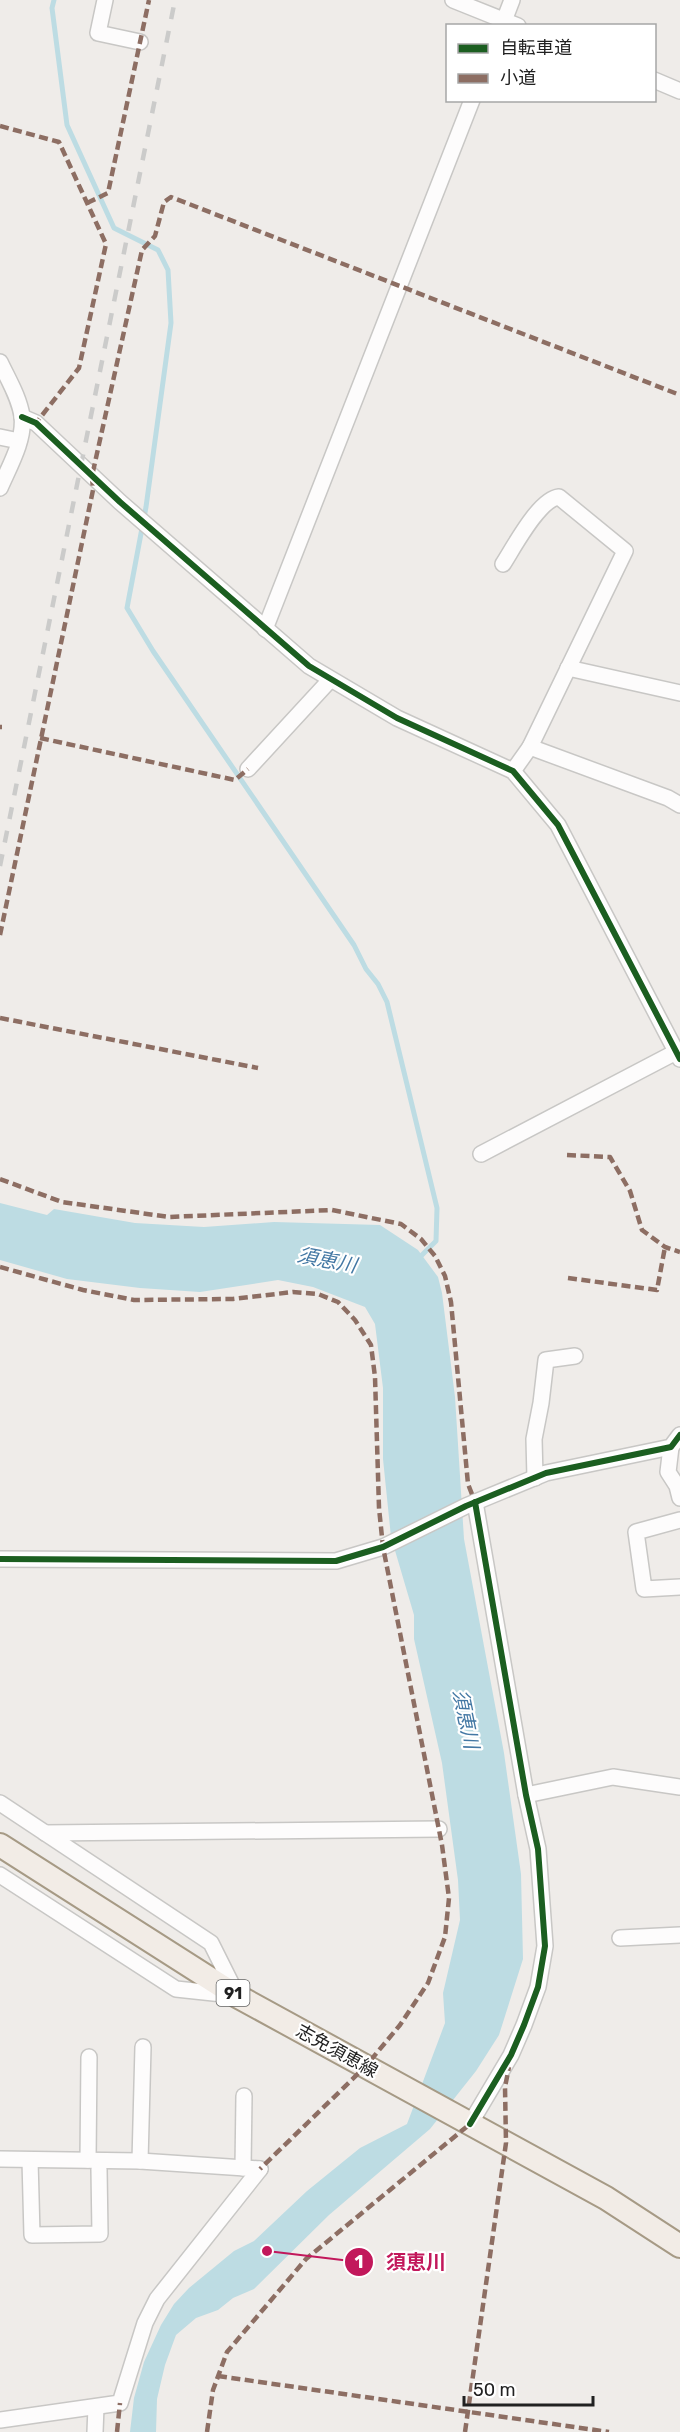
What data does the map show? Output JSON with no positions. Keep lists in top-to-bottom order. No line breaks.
{"streets":{"main road":["91","志免須恵線"]},"water":["須恵川"],"places":["須恵川"],"legend":["自転車道","小道"],"scale_bar":"50 m"}
